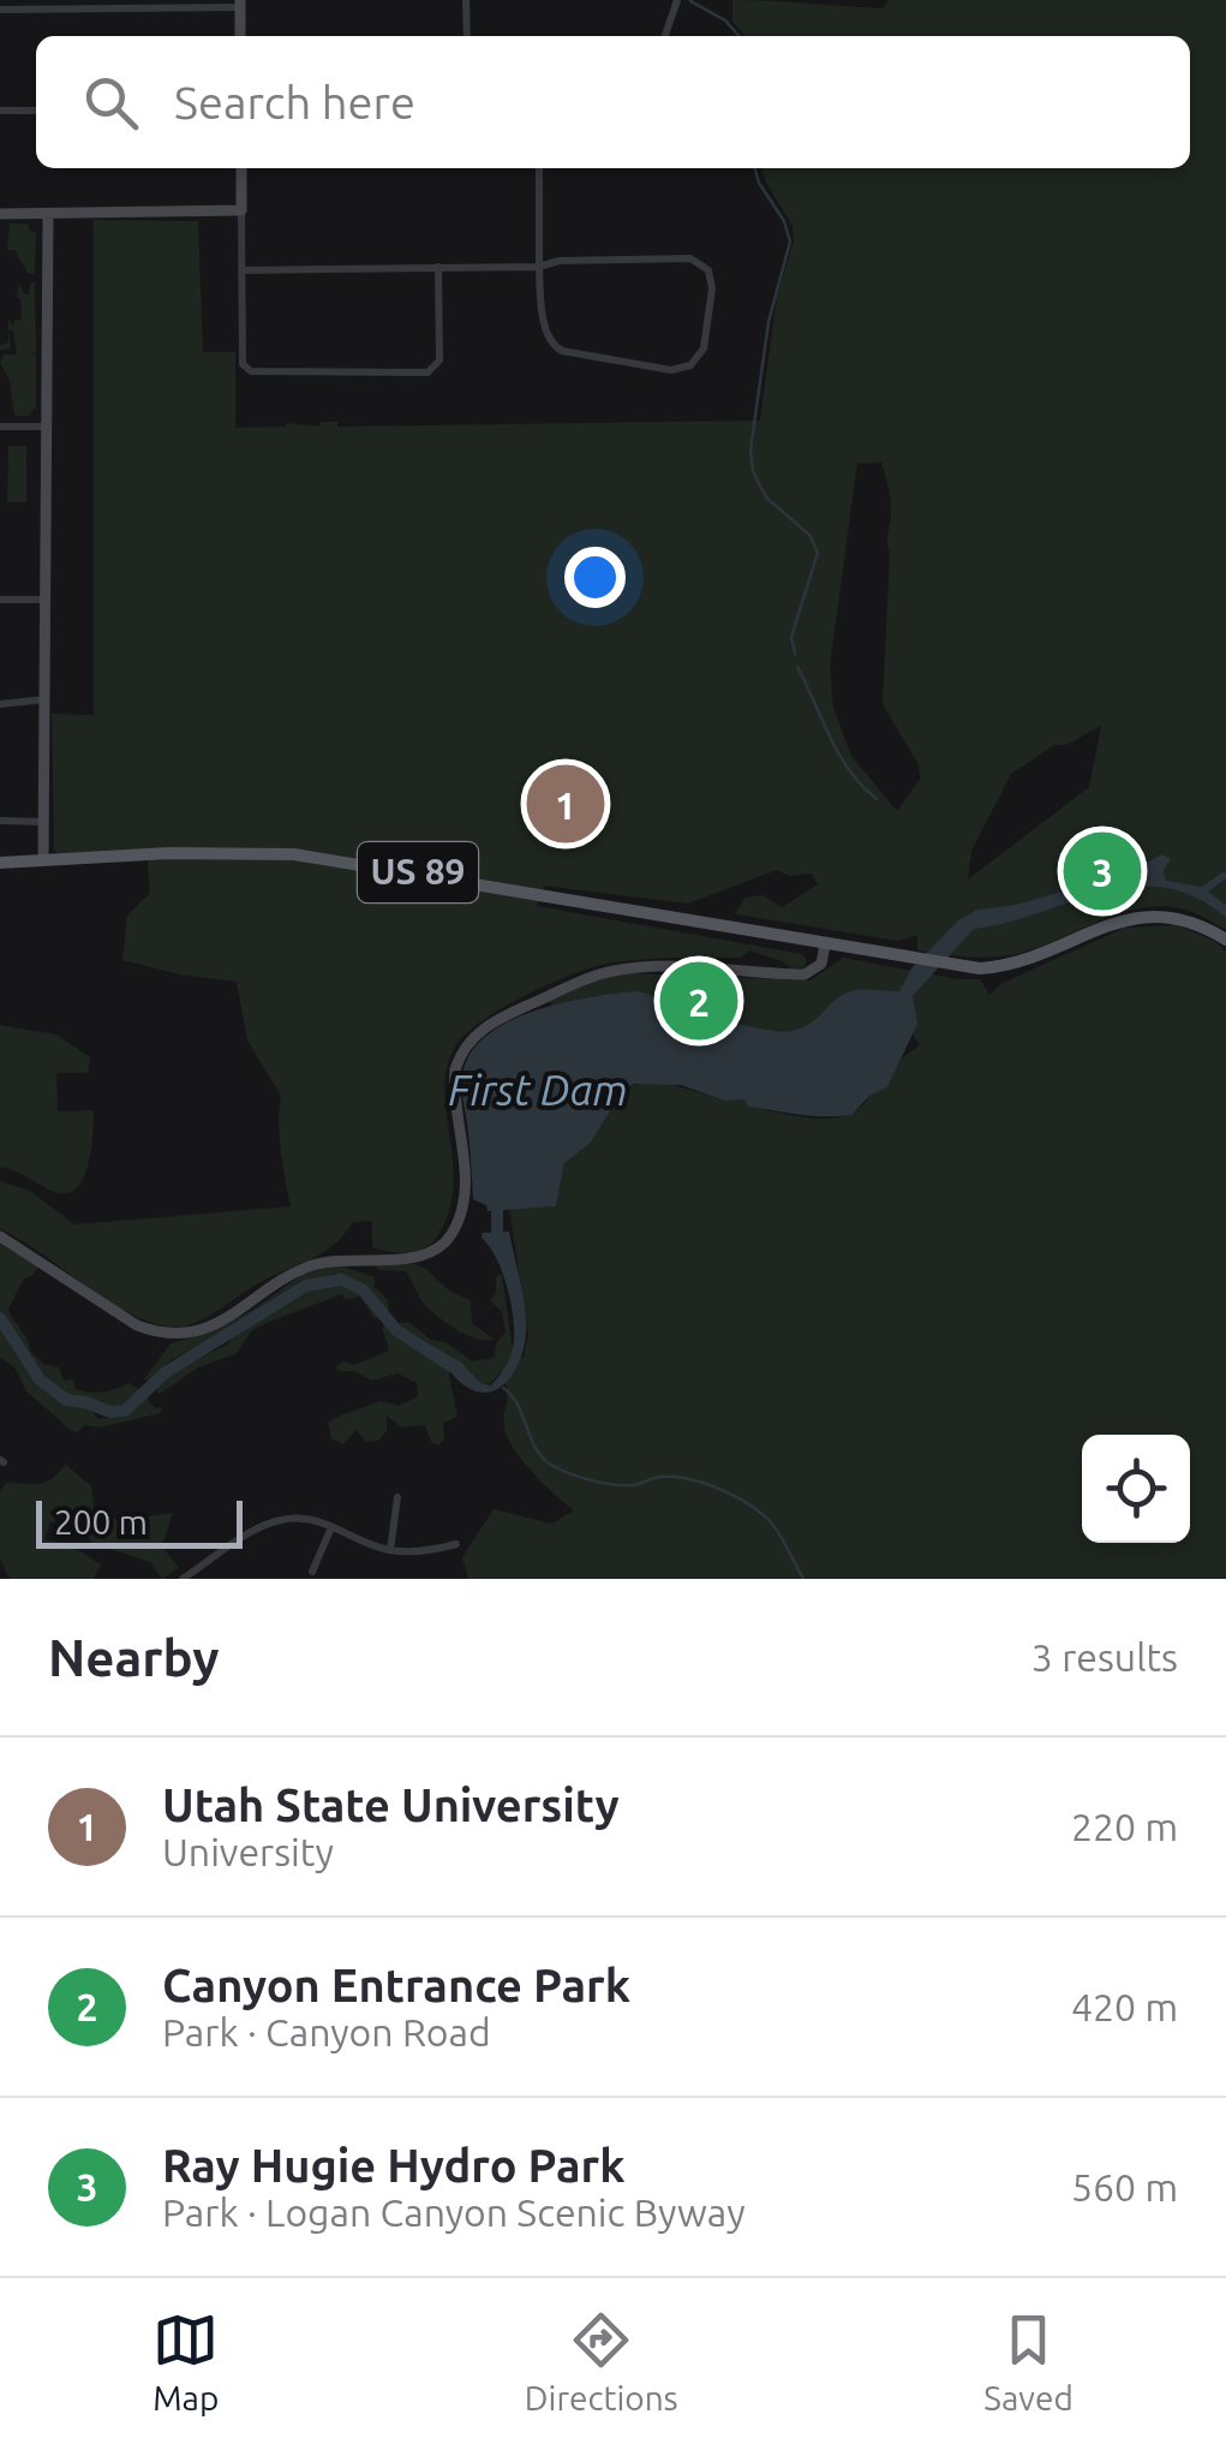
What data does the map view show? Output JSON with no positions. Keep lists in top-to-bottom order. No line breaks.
{"streets":{"main road":["US 89"]},"water":["First Dam"],"scale_bar":"200 m","page":{"search":"Search here","pins":["1","3","2"],"scale":"200 m","heading":["Nearby","3 results"],"list":[{"mark":"1","name":"Utah State University","note":"University","value":"220 m"},{"mark":"2","name":"Canyon Entrance Park","note":"Park · Canyon Road","value":"420 m"},{"mark":"3","name":"Ray Hugie Hydro Park","note":"Park · Logan Canyon Scenic Byway","value":"560 m"}],"nav":["Map","Directions","Saved"]}}
